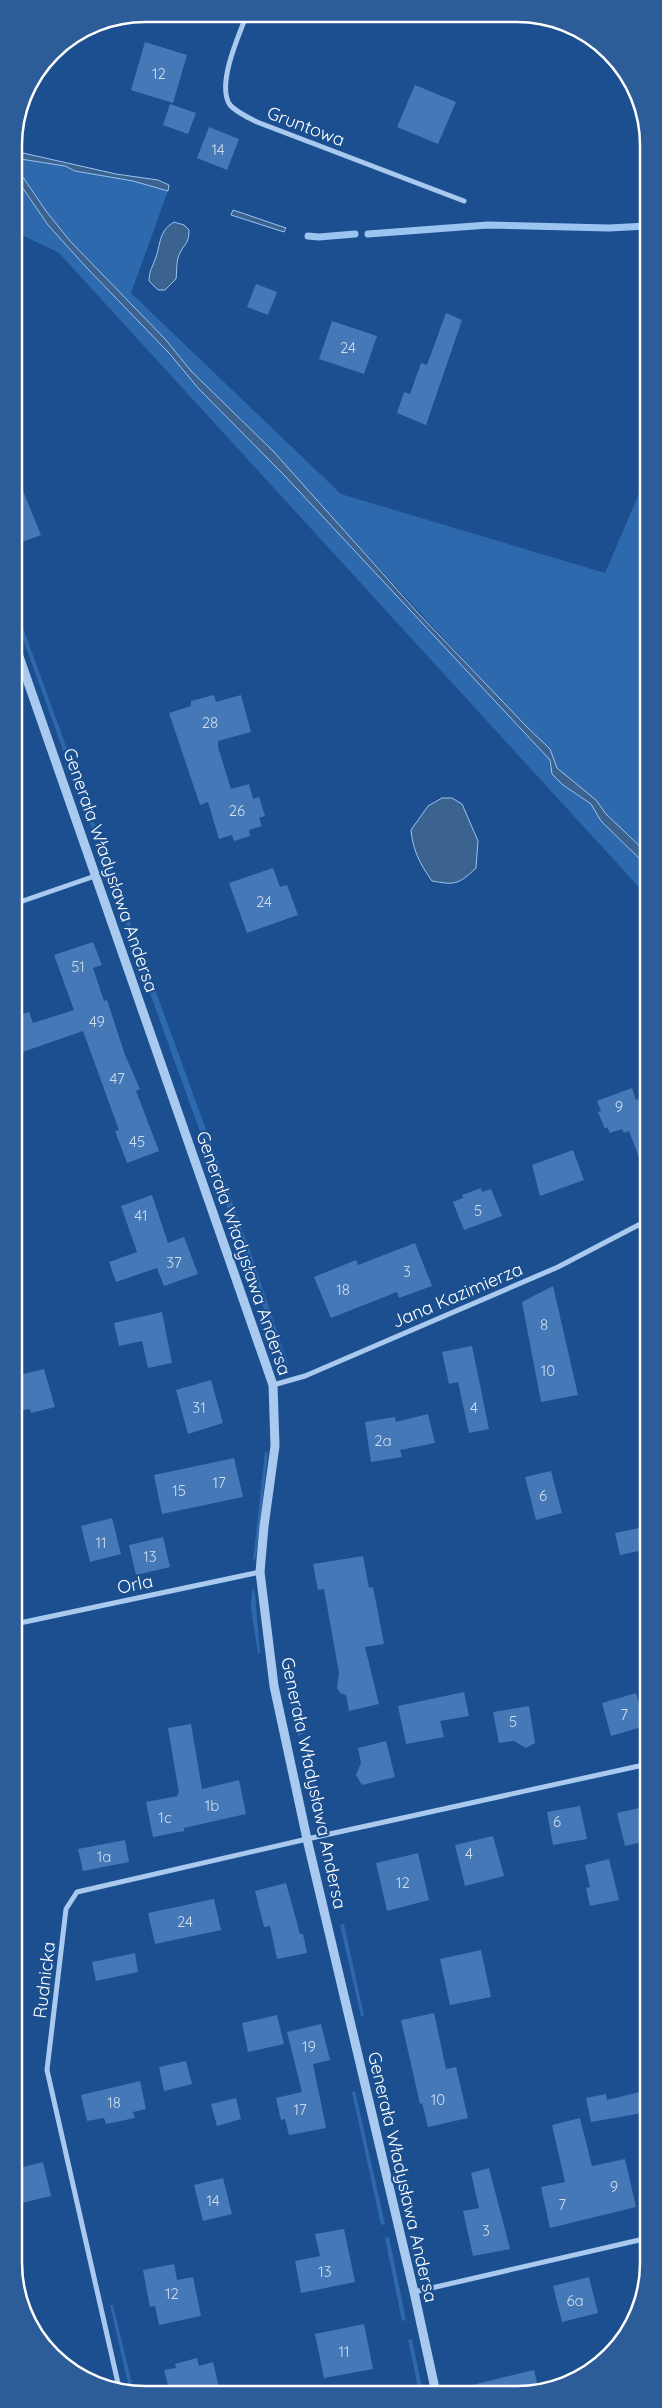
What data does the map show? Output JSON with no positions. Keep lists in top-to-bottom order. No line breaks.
{"streets":{"street":["Gruntowa","Generała Władysława Andersa","Jana Kazimierza","Orla","Rudnicka"]},"crossings":[["Generała Władysława Andersa","Jana Kazimierza"],["Generała Władysława Andersa","Orla"],["Generała Władysława Andersa","Rudnicka"]],"house_numbers":["12","14","24","28","26","24","51","49","47","9","45","5","41","37","3","18","8","10","31","4","2a","17","15","6","11","13","7","5","1b","1c","6","4","1a","12","24","19","10","18","17","9","14","7","3","13","12","6a","11"]}
